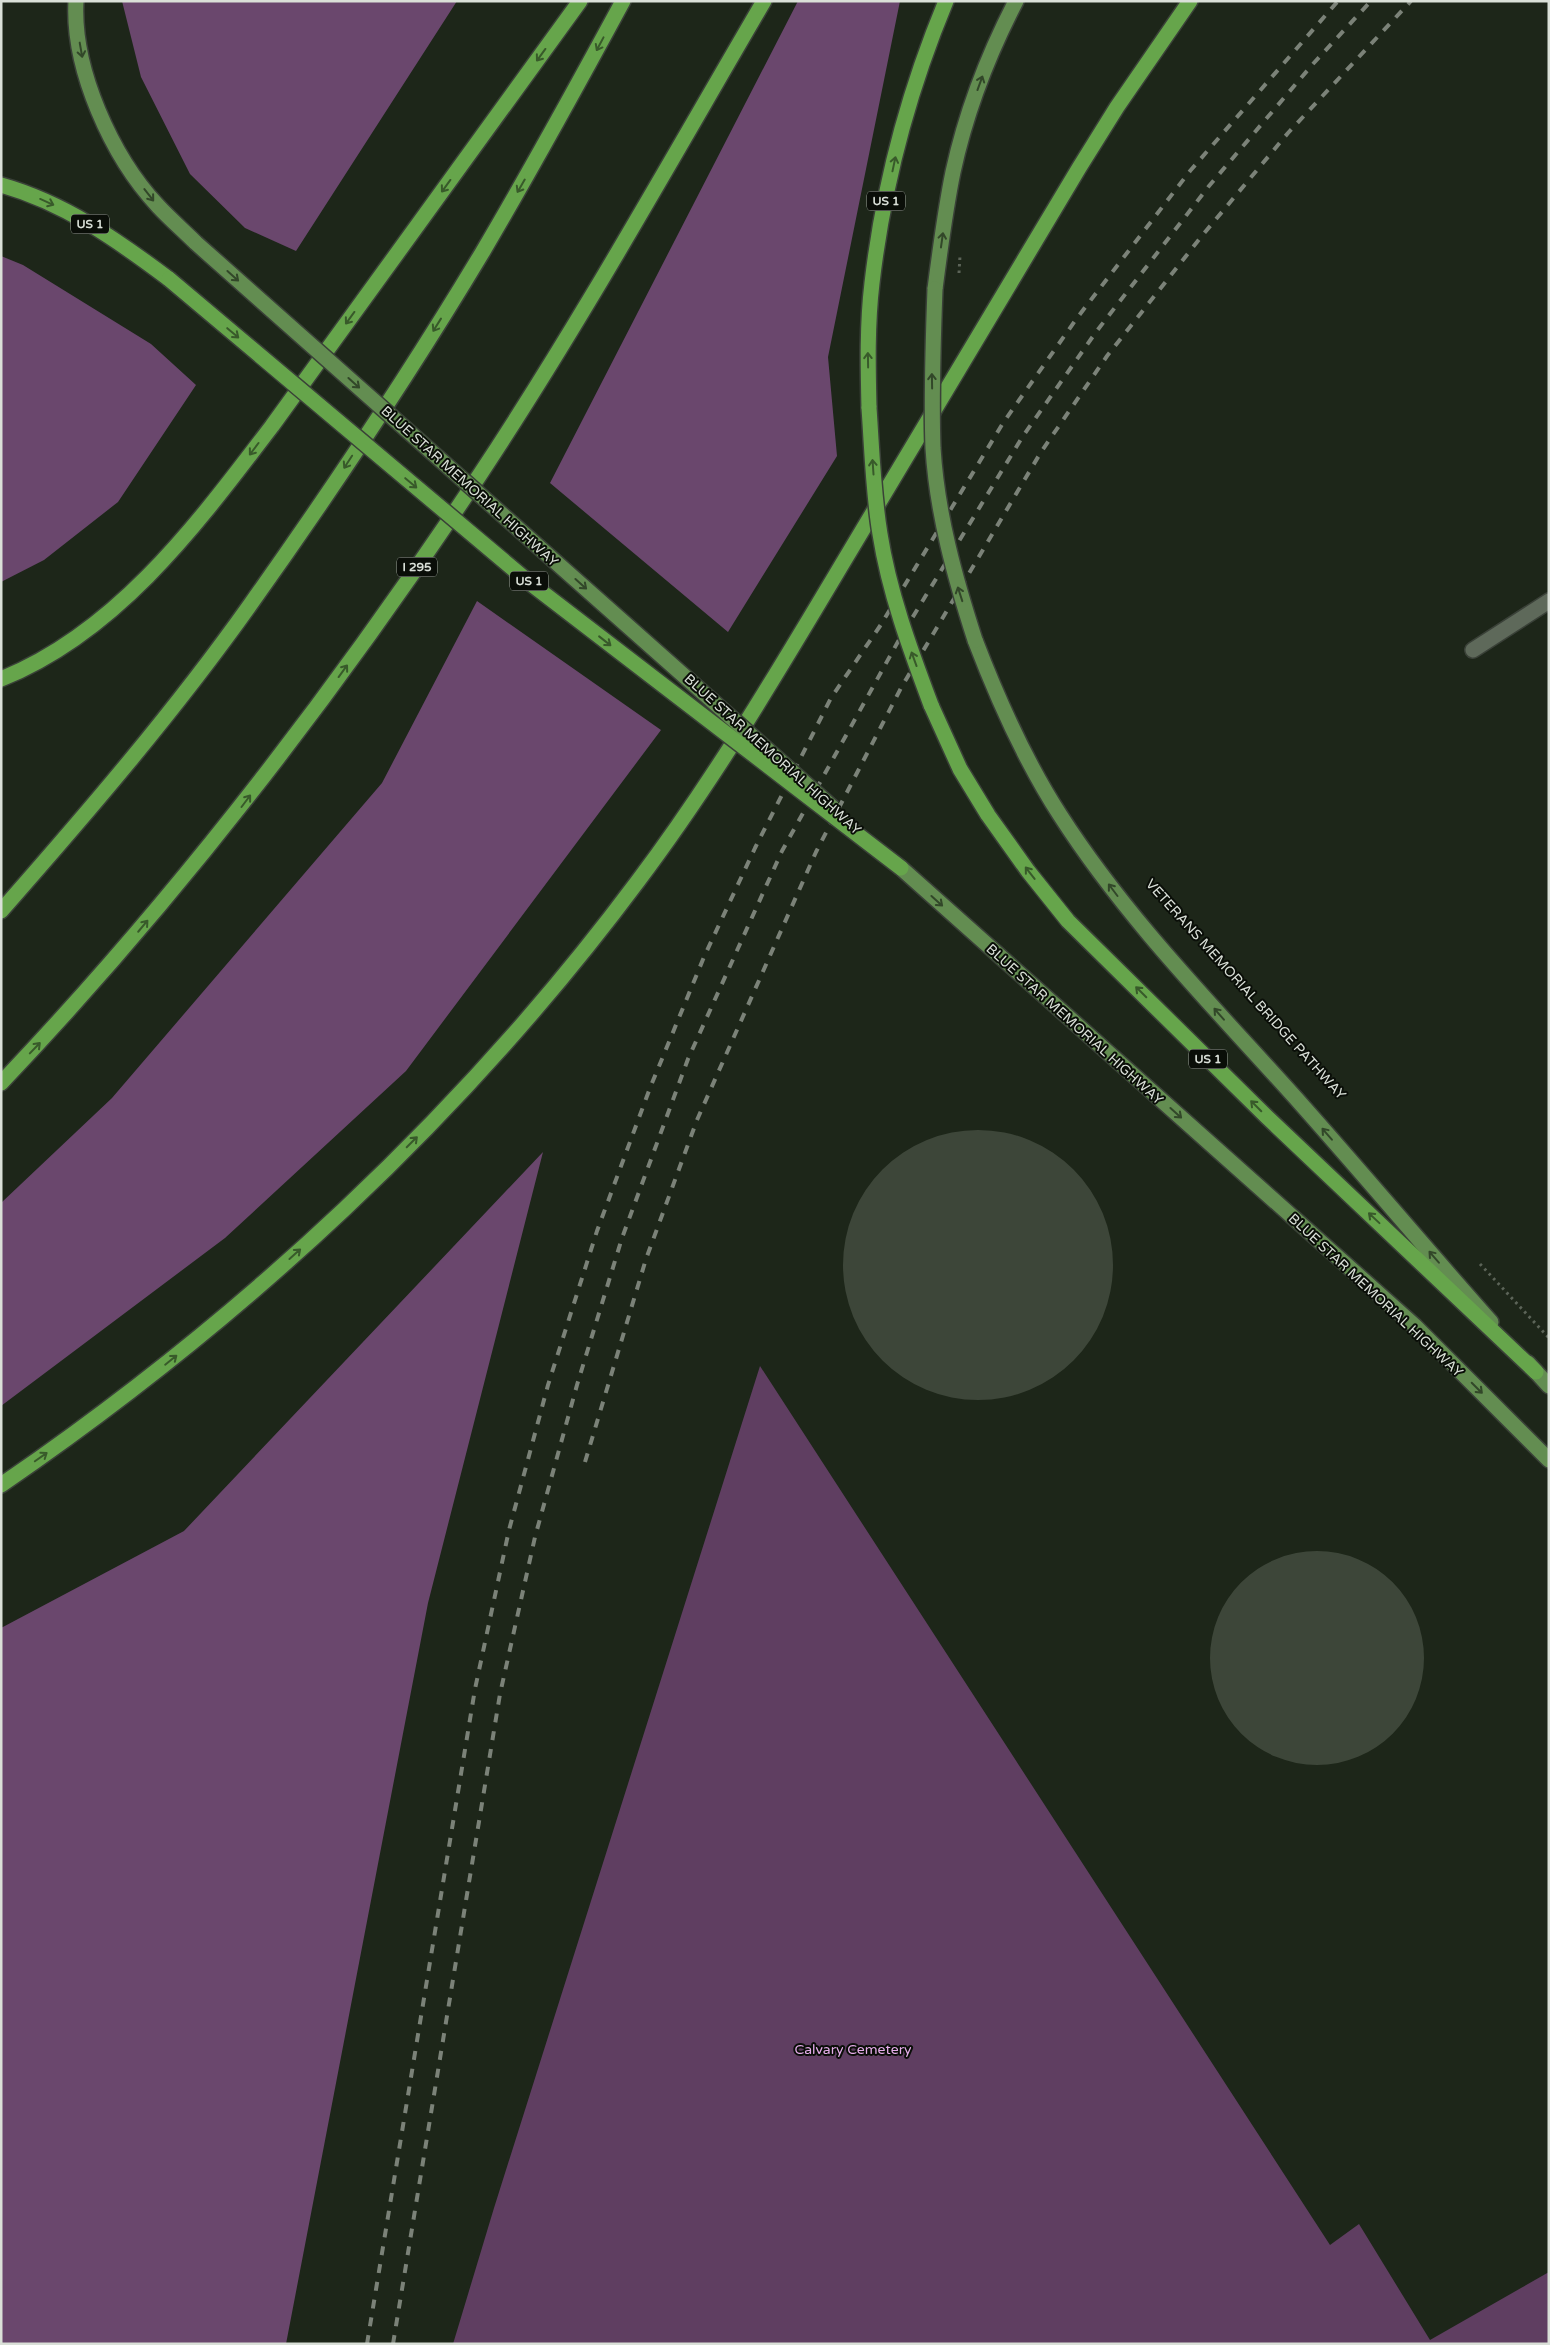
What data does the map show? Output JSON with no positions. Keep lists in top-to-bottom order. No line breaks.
{"streets":{"highway":["US 1","I 295"],"main road":["BLUE STAR MEMORIAL HIGHWAY"]},"crossings":[["US 1","BLUE STAR MEMORIAL HIGHWAY"]],"one_way":["BLUE STAR MEMORIAL HIGHWAY"],"parks":["Calvary Cemetery"]}
